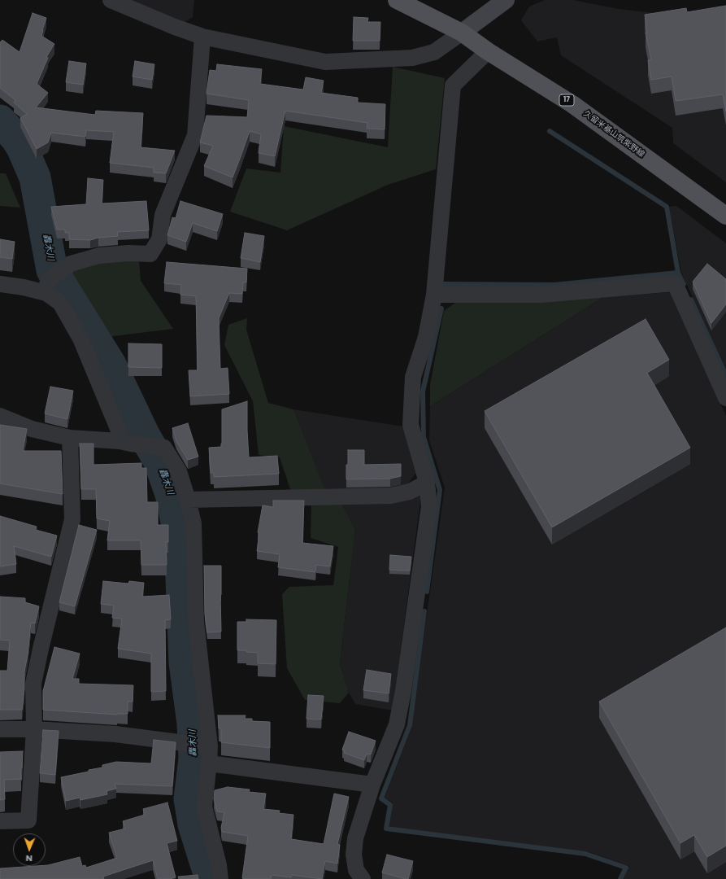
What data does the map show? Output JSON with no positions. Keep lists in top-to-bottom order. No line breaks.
{"streets":{"main road":["17","久留米基山筑紫野線"]},"water":["轟木川"],"north":"bottom"}
